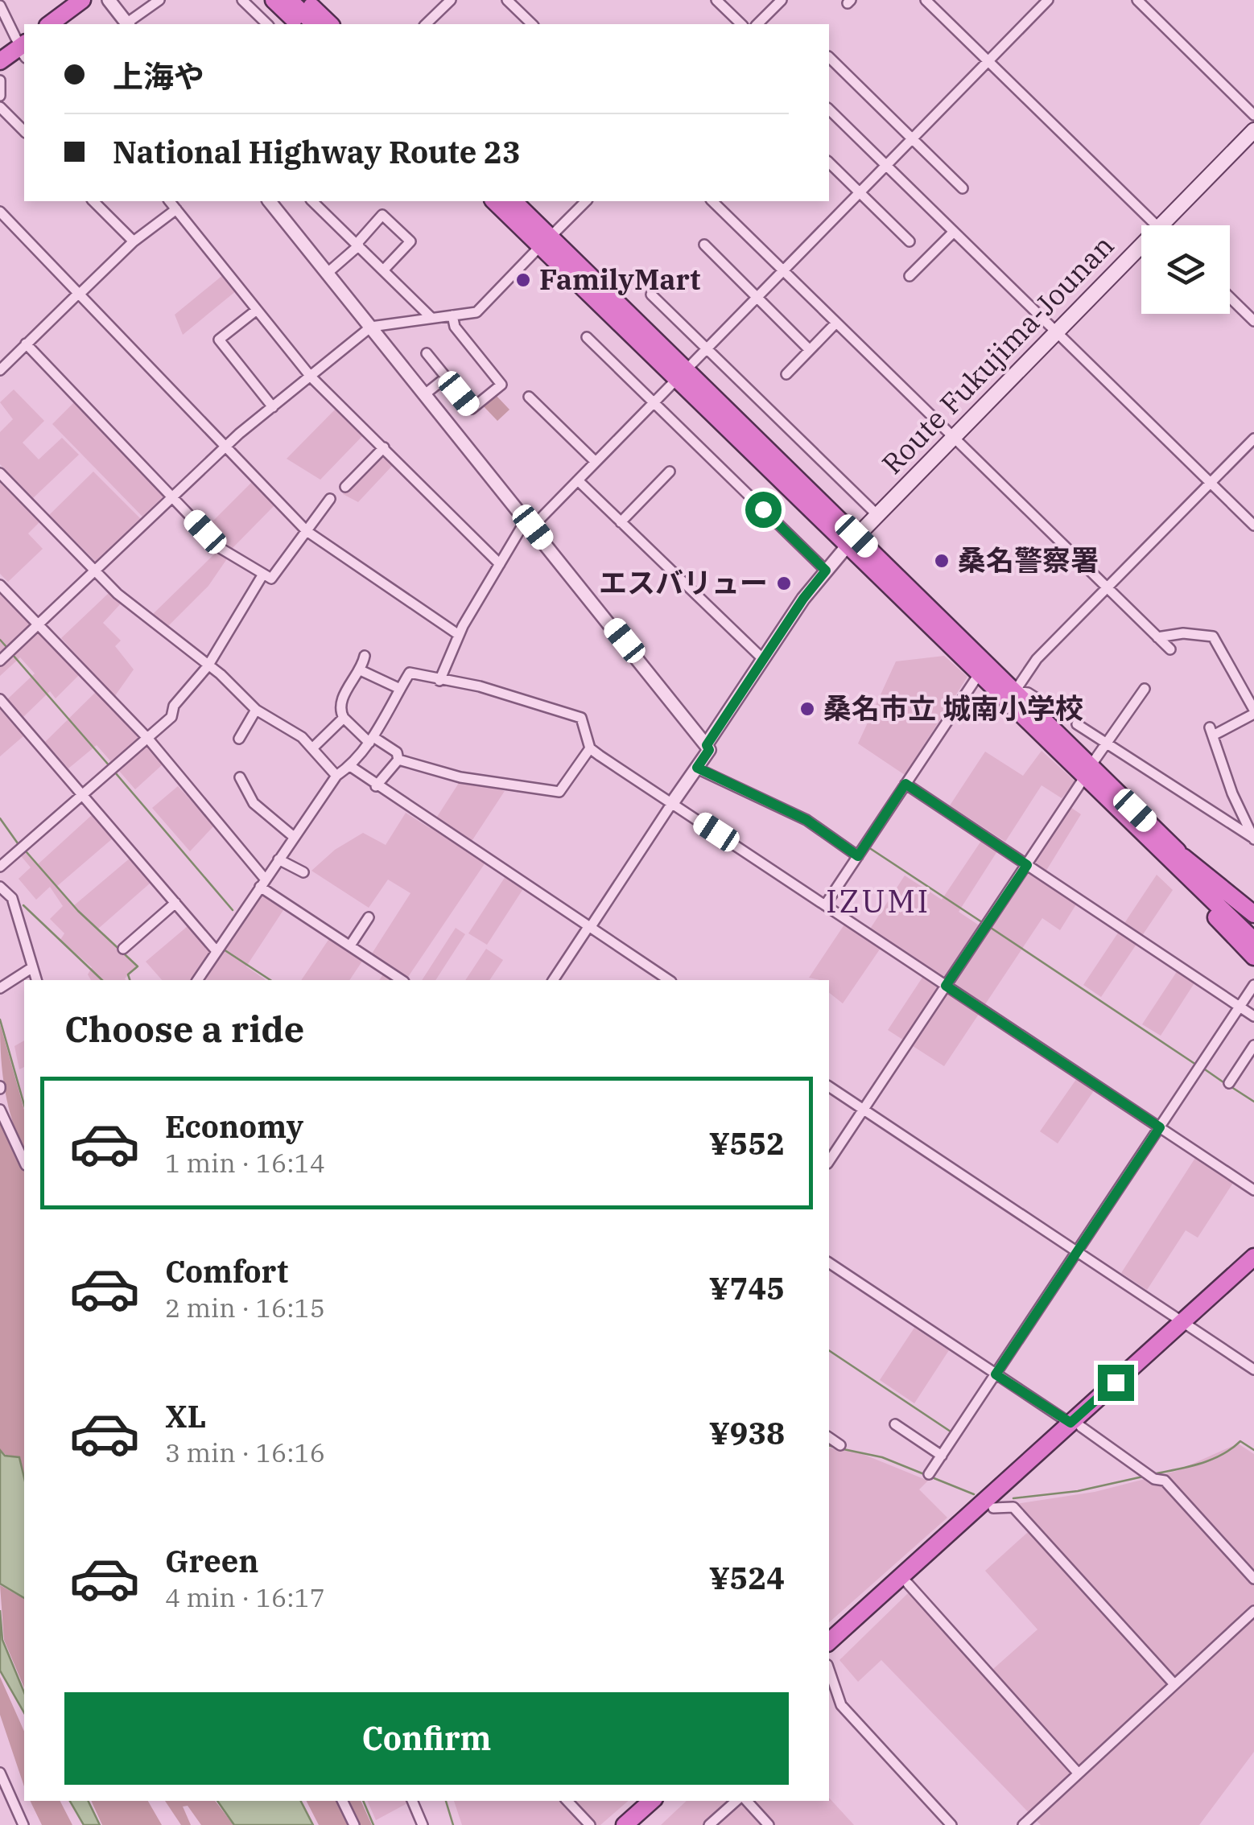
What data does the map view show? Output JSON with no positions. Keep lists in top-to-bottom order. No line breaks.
{"streets":{"main road":["Route Fukujima-Jounan"]},"districts":["IZUMI"],"places":["FamilyMart","桑名警察署","エスバリュー","桑名市立 城南小学校"],"page":{"banner":["上海や","National Highway Route 23"],"heading":"Choose a ride","list":[{"name":"Economy","note":"1 min · 16:14","value":"¥552"},{"name":"Comfort","note":"2 min · 16:15","value":"¥745"},{"name":"XL","note":"3 min · 16:16","value":"¥938"},{"name":"Green","note":"4 min · 16:17","value":"¥524"}],"buttons":"Confirm"}}
